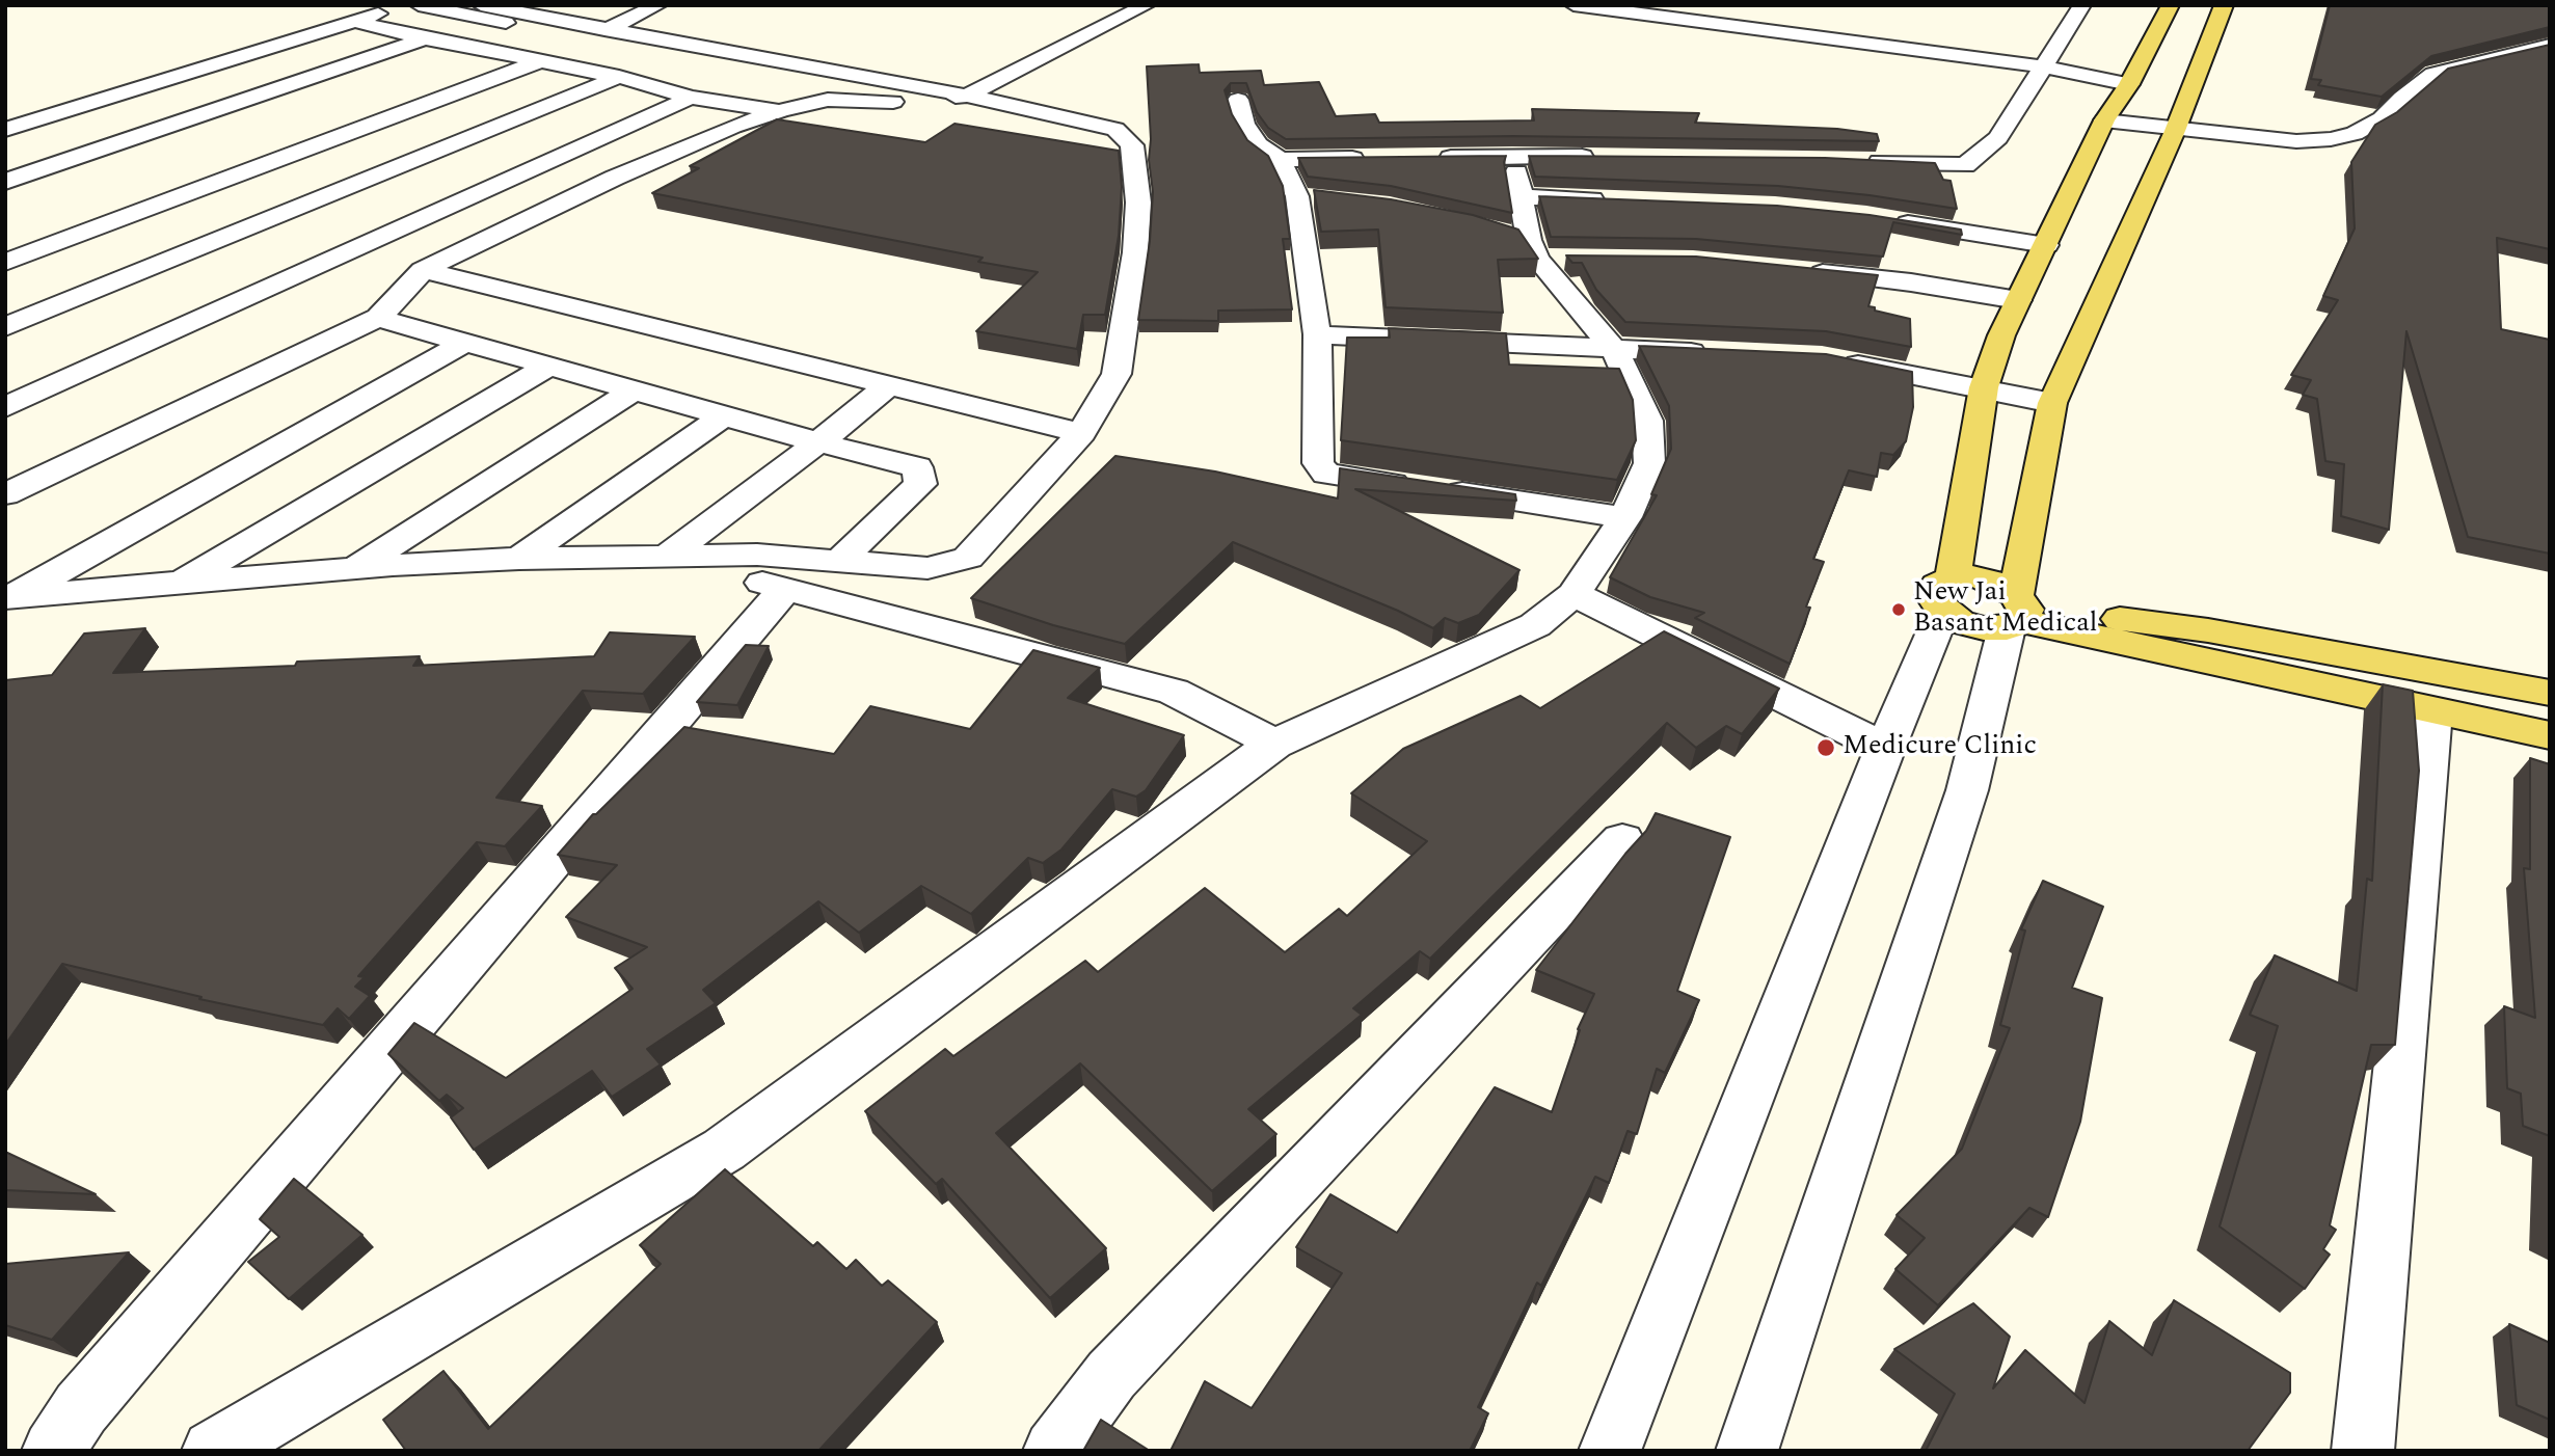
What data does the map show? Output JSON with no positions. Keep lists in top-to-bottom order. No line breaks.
{"places":["New Jai Basant Medical","Medicure Clinic"]}
